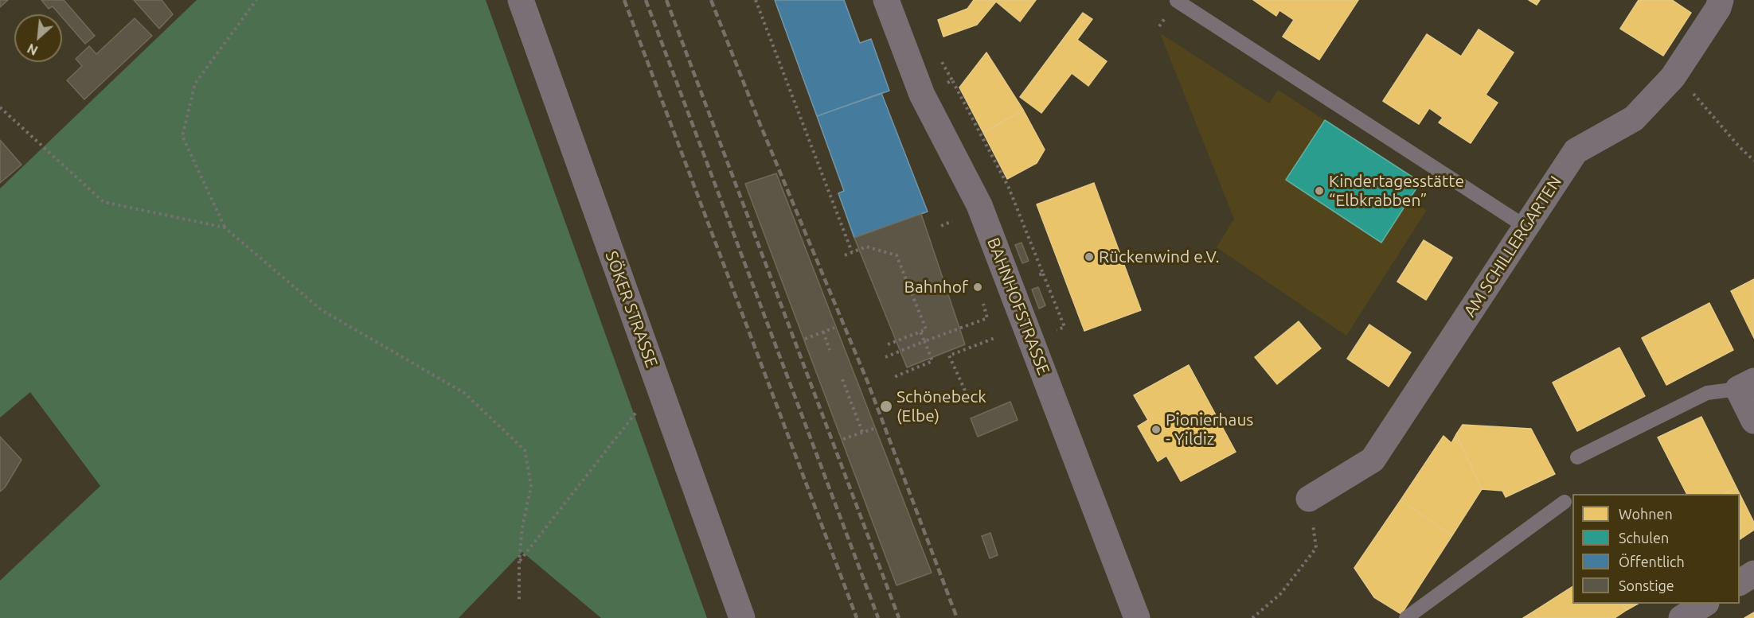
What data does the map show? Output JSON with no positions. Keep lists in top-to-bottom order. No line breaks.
{"streets":{"street":["AM SCHILLERGARTEN","BAHNHOFSTRASSE","SÖKER STRASSE"]},"places":["Kindertagesstätte “Elbkrabben”","Rückenwind e.V.","Bahnhof","Schönebeck (Elbe)","Pionierhaus - Yildiz"],"legend":["Wohnen","Schulen","Öffentlich","Sonstige"],"north":"bottom left"}
